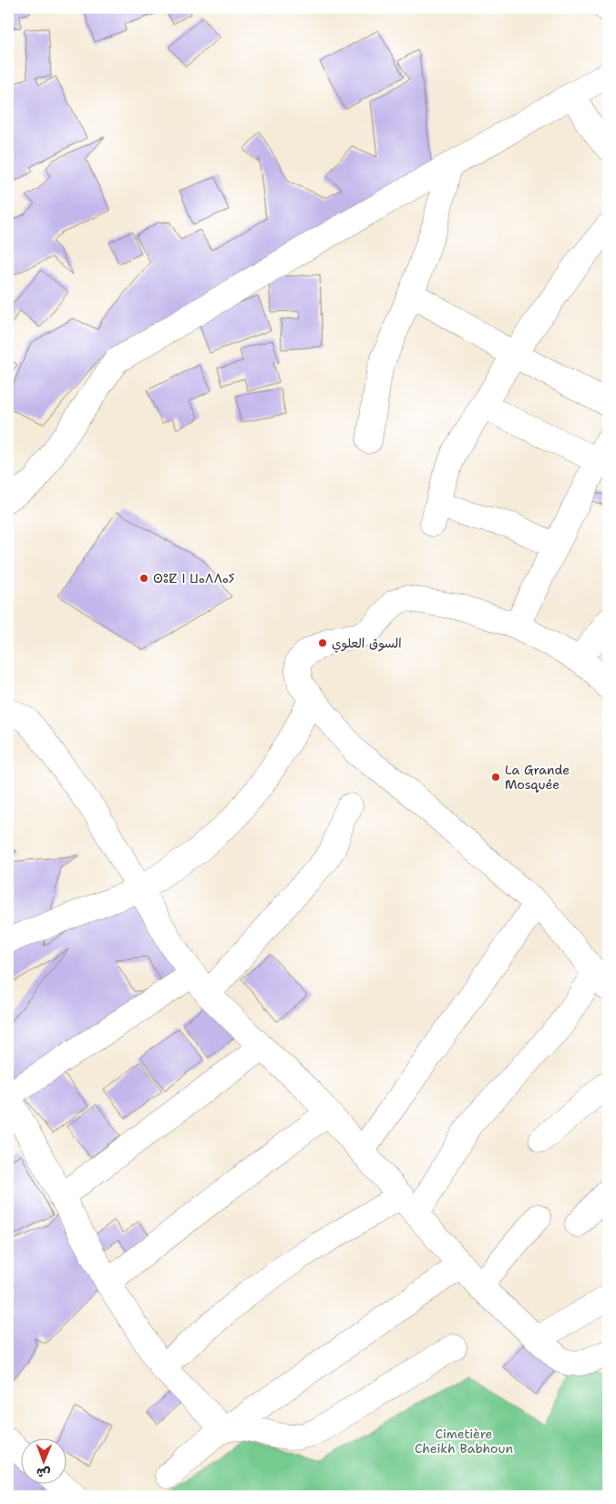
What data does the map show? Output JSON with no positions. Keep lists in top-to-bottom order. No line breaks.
{"parks":["Cimetière Cheikh Babhoun"],"places":["ⵙⵓⵇ ⵏ ⵡⴰⴷⴷⴰⵢ","السوق العلوي","La Grande Mosquée"],"north":"bottom"}
